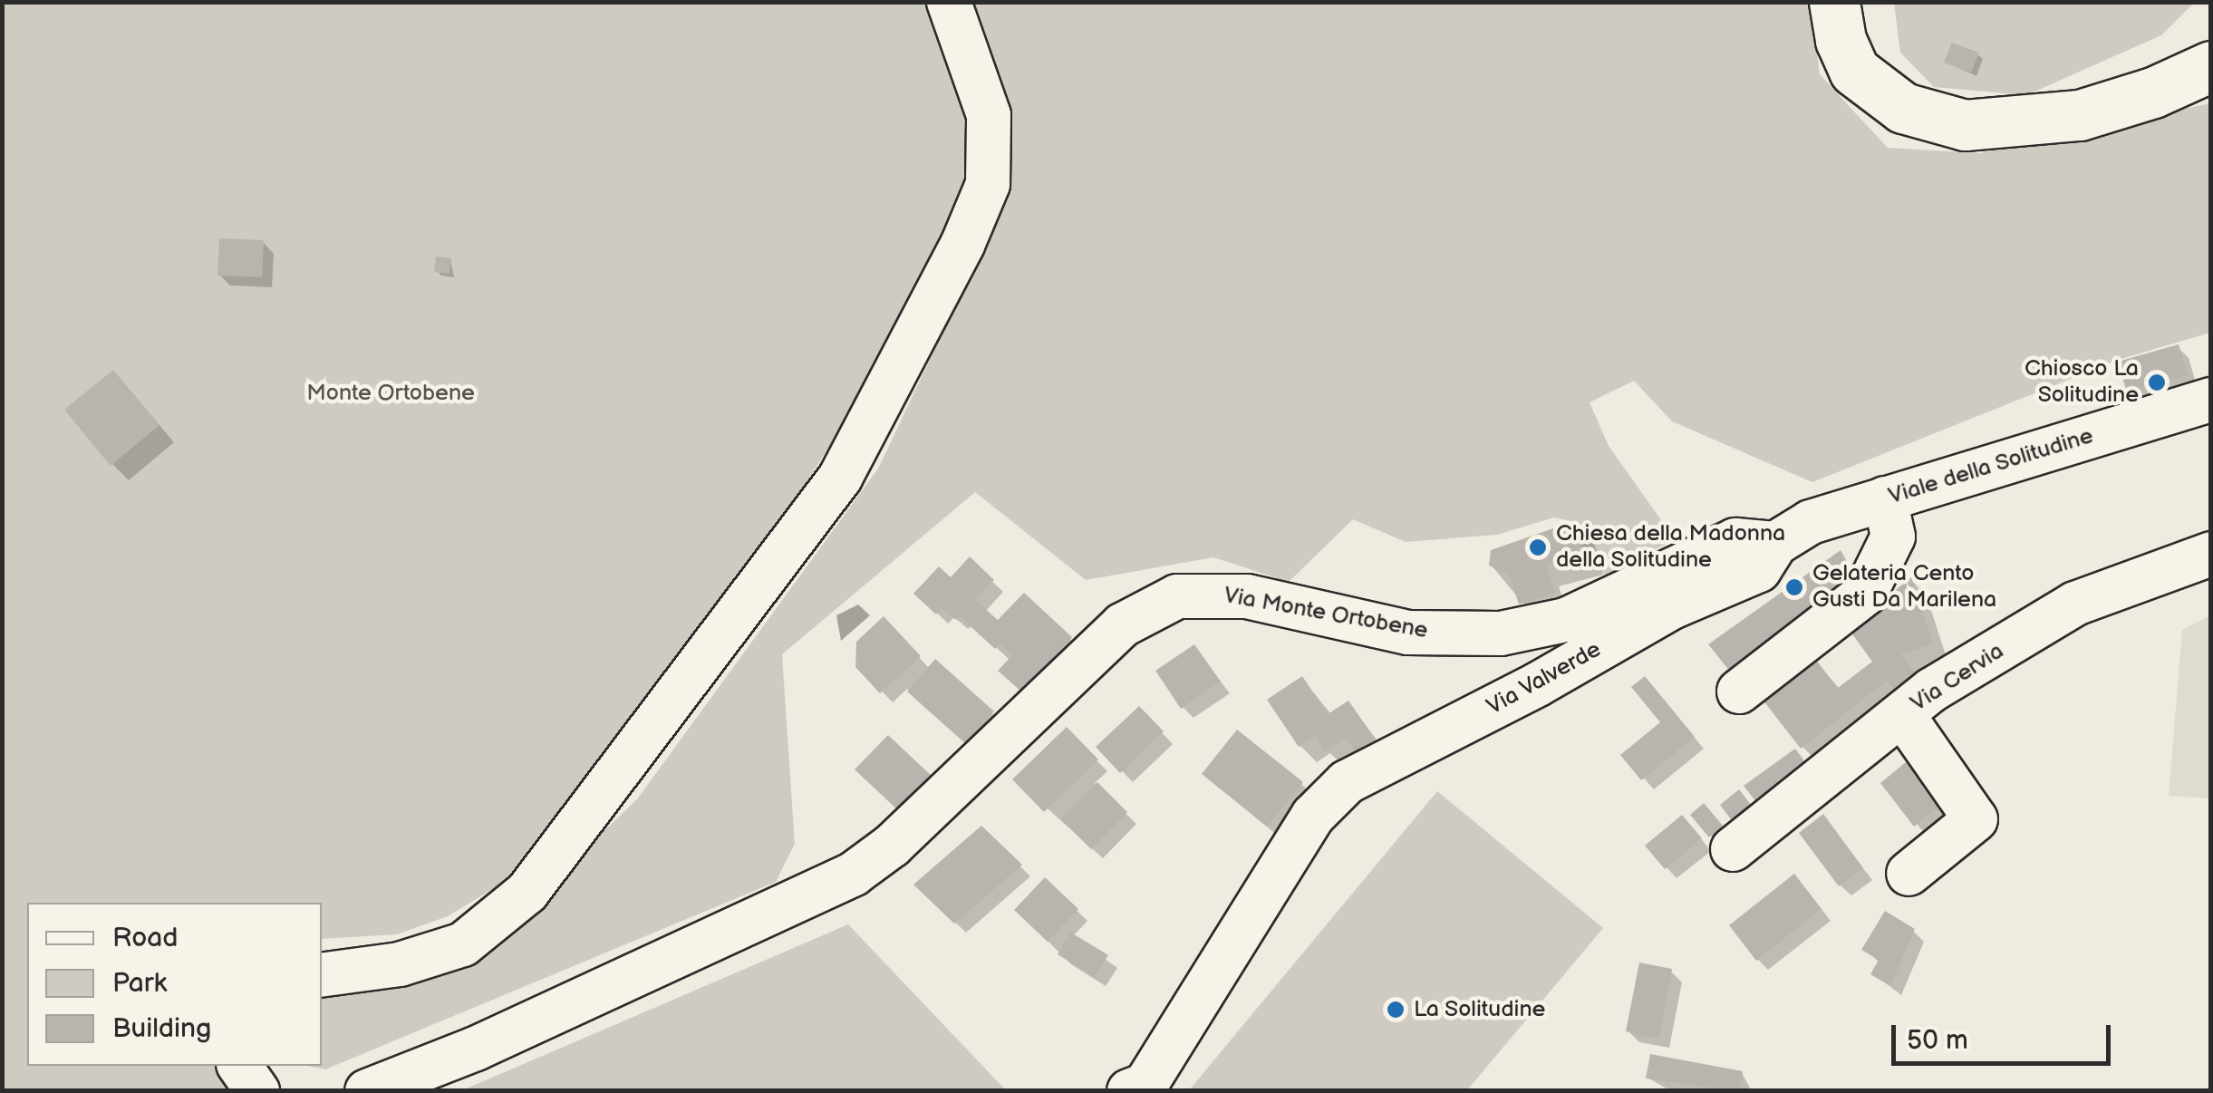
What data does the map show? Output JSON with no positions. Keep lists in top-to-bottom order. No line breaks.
{"streets":{"street":["Viale della Solitudine","Via Monte Ortobene","Via Cervia","Via Valverde"]},"crossings":[["Viale della Solitudine","Via Monte Ortobene"],["Viale della Solitudine","Via Valverde"],["Via Monte Ortobene","Via Valverde"]],"parks":["Monte Ortobene"],"places":["Chiosco La Solitudine","Chiesa della Madonna della Solitudine","Gelateria Cento Gusti Da Marilena","La Solitudine"],"legend":["Road","Park","Building"],"scale_bar":"50 m"}
